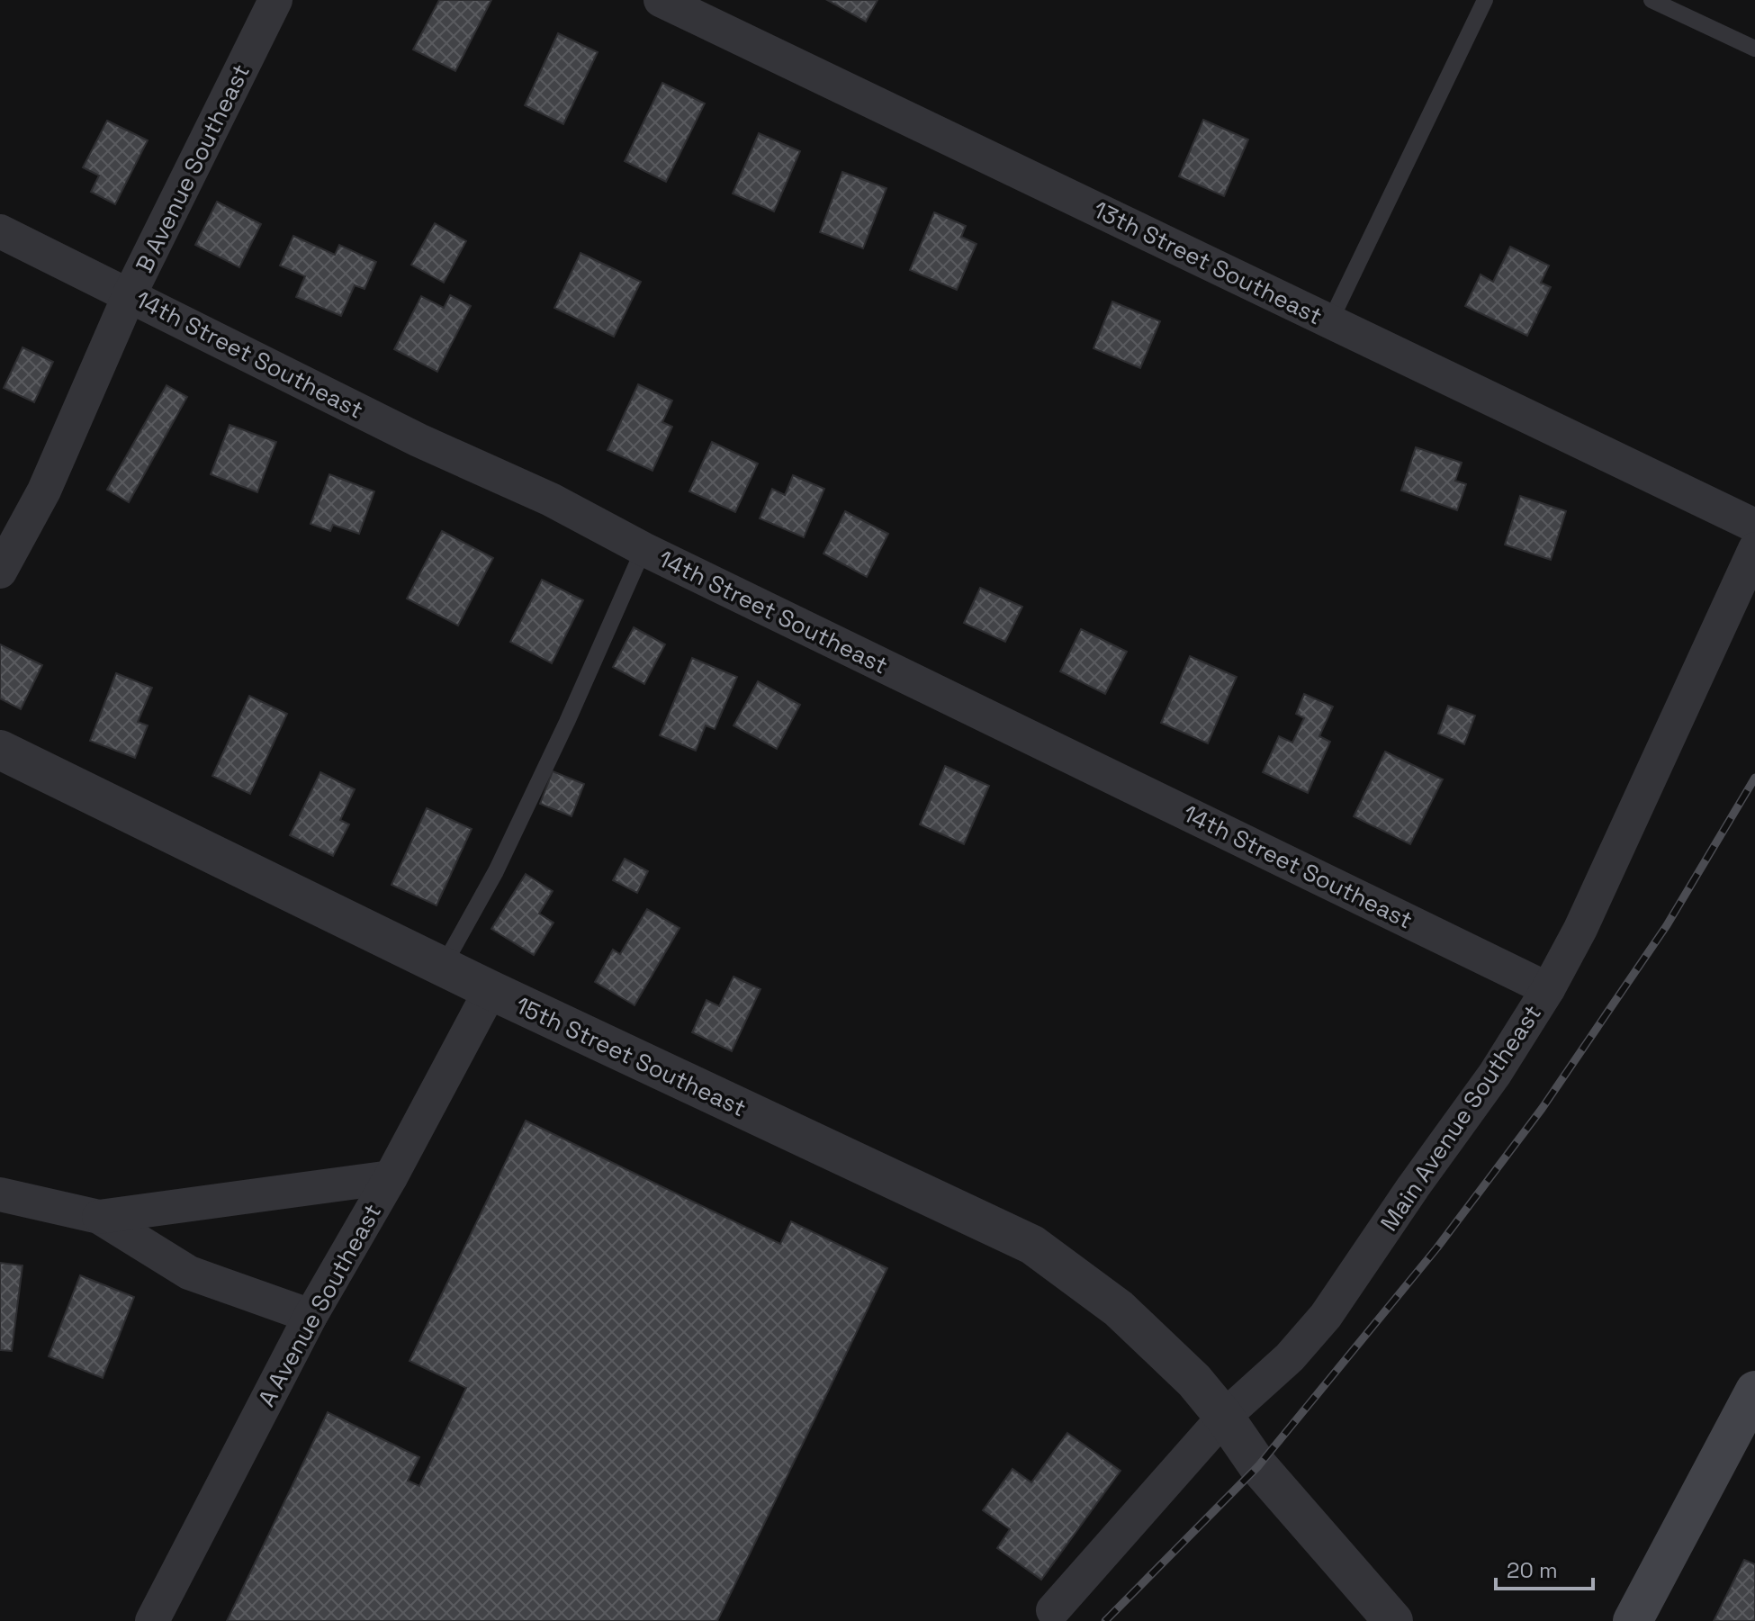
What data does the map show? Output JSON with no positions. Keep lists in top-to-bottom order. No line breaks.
{"streets":{"street":["B Avenue Southeast","13th Street Southeast","14th Street Southeast","15th Street Southeast","Main Avenue Southeast","A Avenue Southeast"]},"crossings":[["B Avenue Southeast","14th Street Southeast"],["14th Street Southeast","Main Avenue Southeast"],["15th Street Southeast","Main Avenue Southeast"],["15th Street Southeast","A Avenue Southeast"]],"scale_bar":"20 m"}
